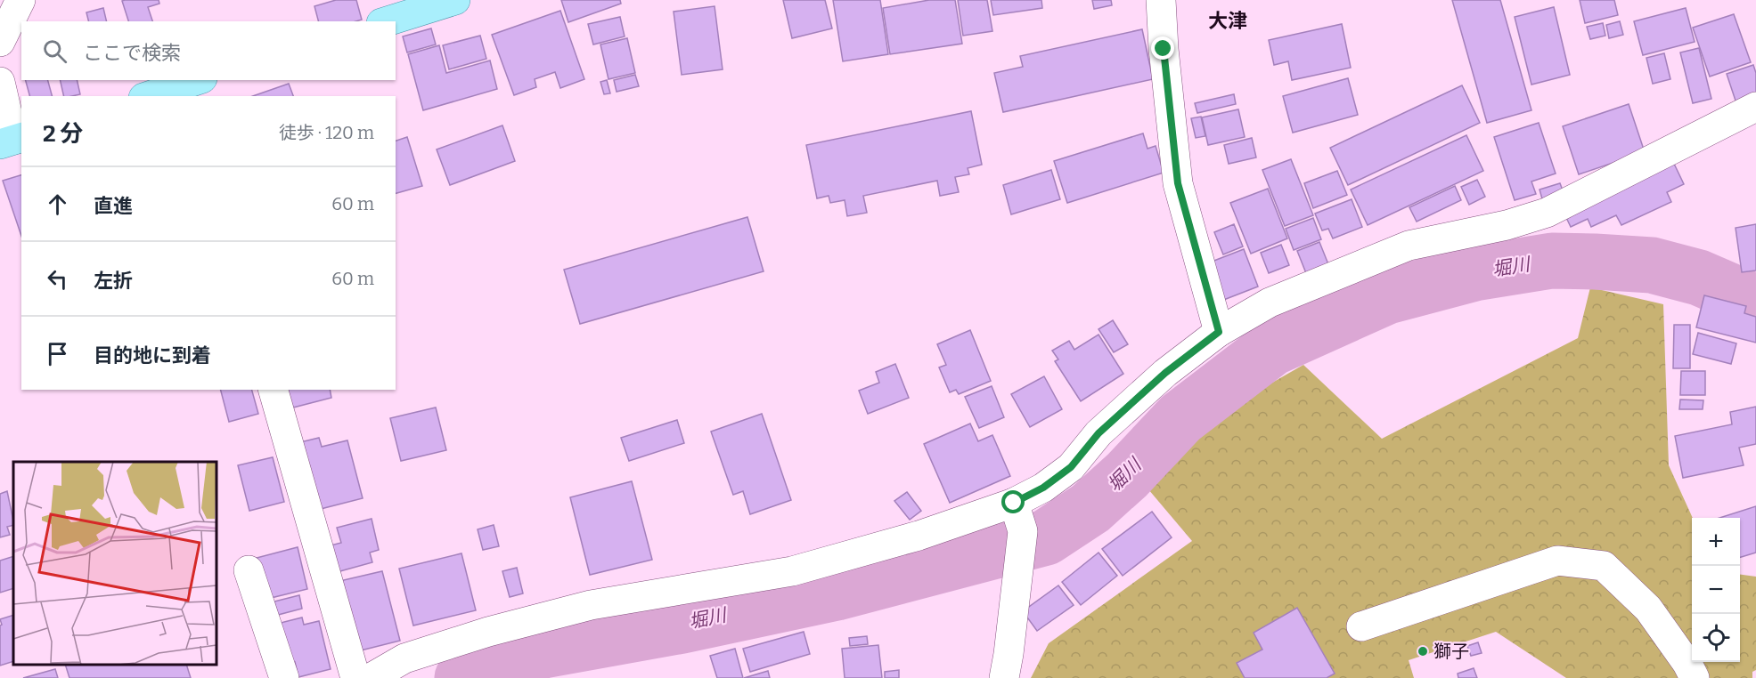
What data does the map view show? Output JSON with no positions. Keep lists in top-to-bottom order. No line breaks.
{"districts":["大津"],"water":["堀川"],"places":["獅子"],"page":{"search":"ここで検索","heading":["2 分","徒歩 · 120 m"],"list":[["直進","60 m"],["左折","60 m"],"目的地に到着"],"map_buttons":["+","−"]}}
